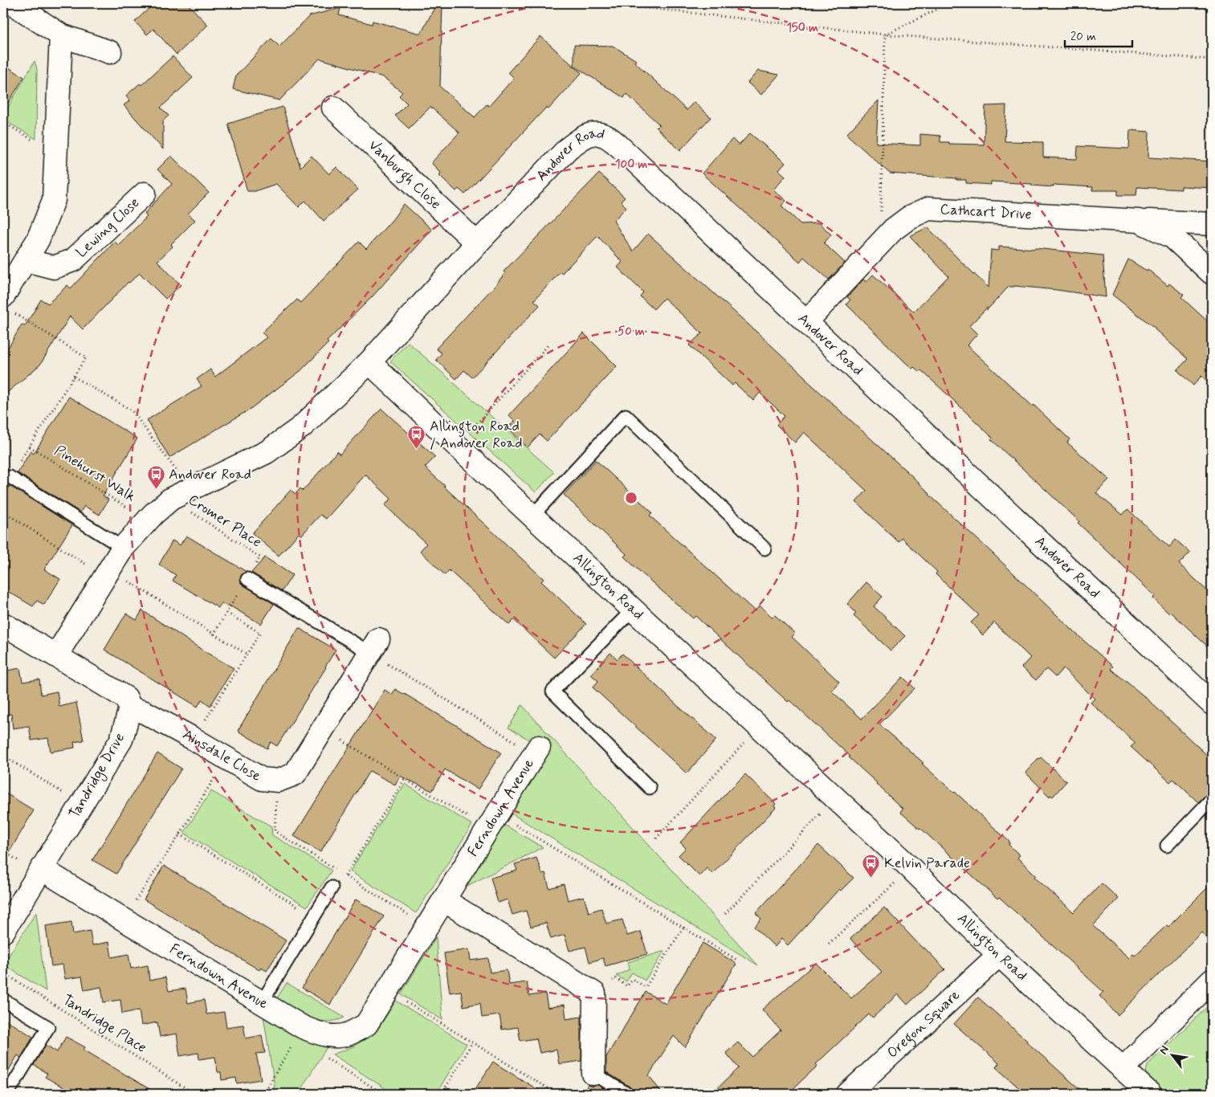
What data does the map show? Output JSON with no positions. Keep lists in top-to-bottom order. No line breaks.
{"streets":{"street":["Andover Road","Vanburgh Close","Cathcart Drive","Lewing Close","Allington Road","Ainsdale Close","Tandridge Drive","Ferndown Avenue","Oregon Square"],"path":["Pinehurst Walk","Cromer Place","Tandridge Place"]},"crossings":[["Andover Road","Vanburgh Close"],["Andover Road","Cathcart Drive"],["Andover Road","Pinehurst Walk"],["Andover Road","Cromer Place"],["Andover Road","Allington Road"],["Allington Road","Oregon Square"],["Ainsdale Close","Tandridge Drive"],["Tandridge Drive","Ferndown Avenue"]],"places":{"bus stop":["Allington Road / Andover Road","Andover Road","Kelvin Parade"]},"scale_bar":"20 m","north":"top left","rings":["150 m","100 m","50 m"]}
